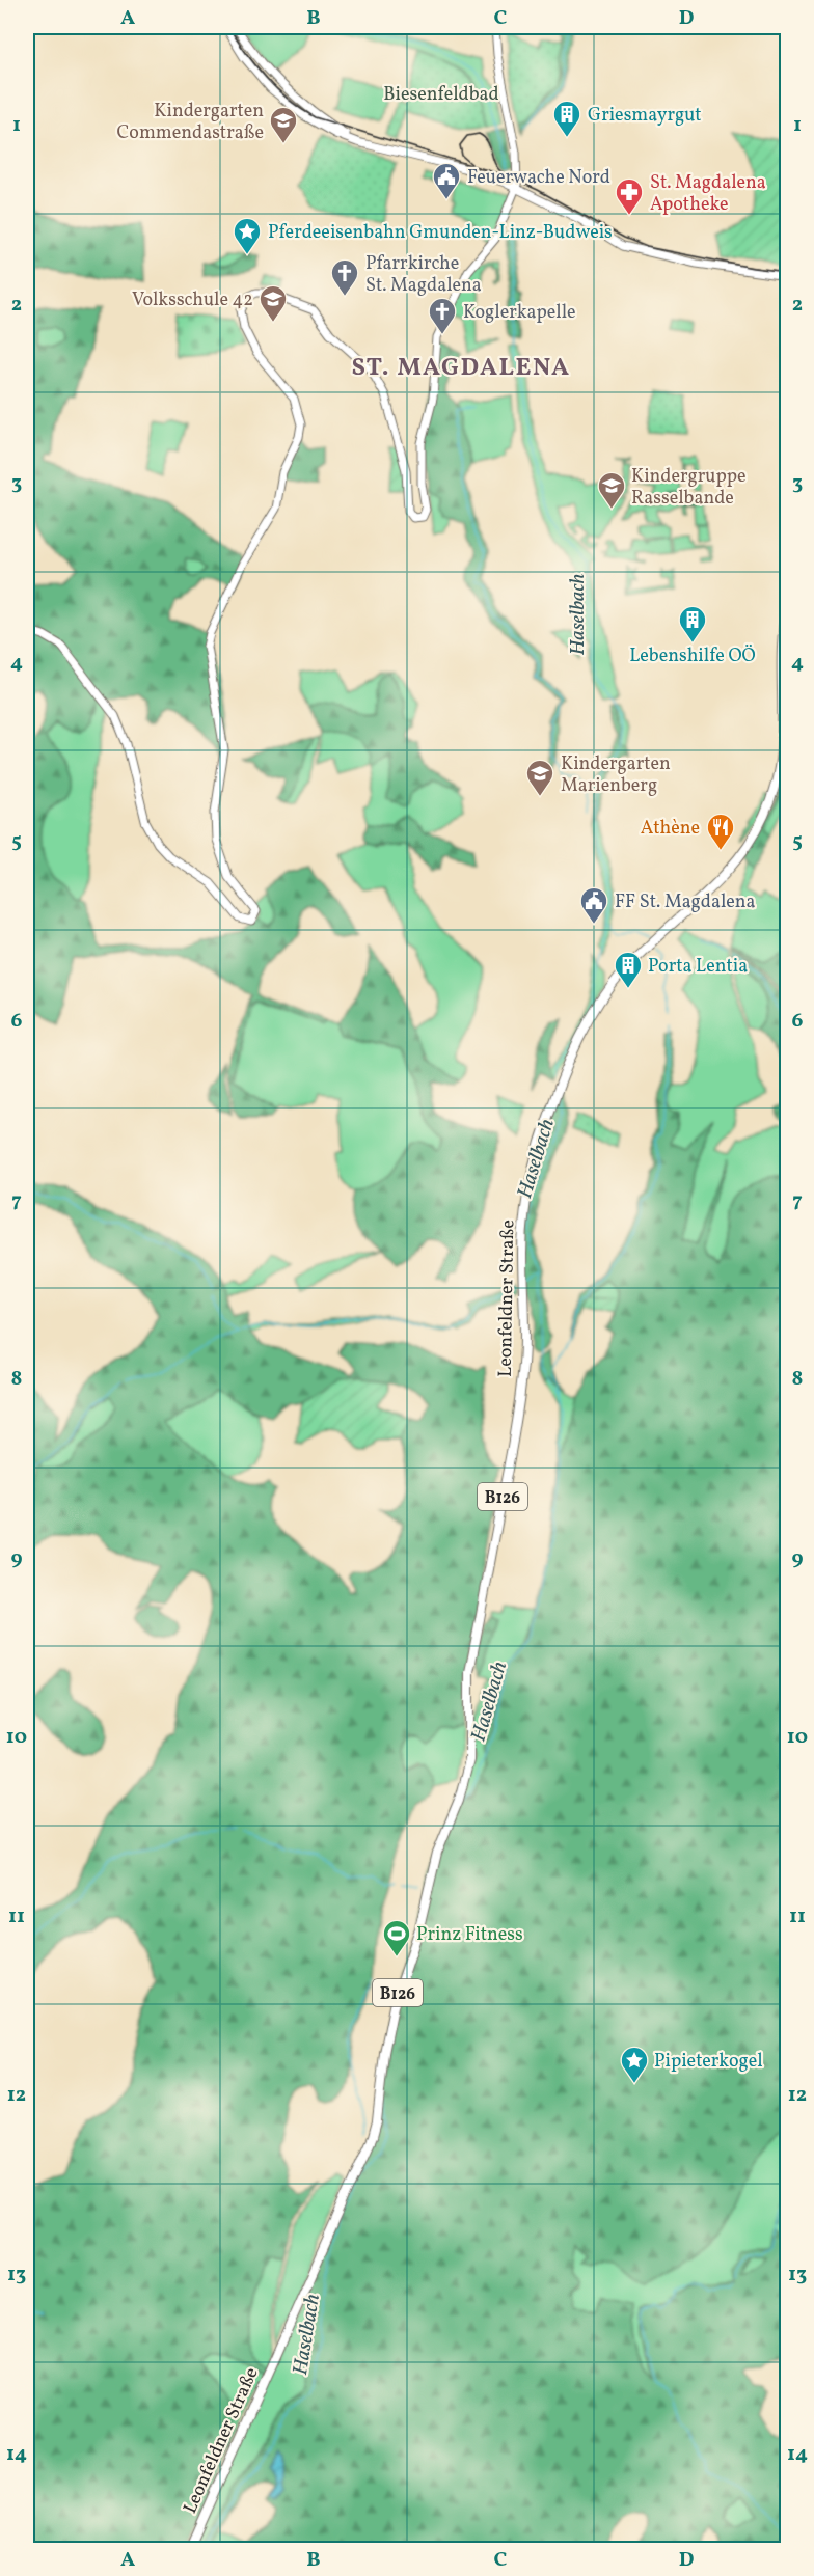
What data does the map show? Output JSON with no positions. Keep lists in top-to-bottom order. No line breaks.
{"streets":{"main road":["Leonfeldner Straße","B126"]},"districts":["ST. MAGDALENA"],"water":["Haselbach"],"parks":["Biesenfeldbad"],"places":{"building":["Griesmayrgut","Lebenshilfe OÖ","Porta Lentia"],"school or university":["Kindergarten Commendastraße","Volksschule 42","Kindergruppe Rasselbande","Kindergarten Marienberg"],"public building":["Feuerwache Nord","FF St. Magdalena"],"pharmacy":["St. Magdalena Apotheke"],"place":["Pferdeeisenbahn Gmunden-Linz-Budweis","Pipieterkogel"],"church":["Pfarrkirche St. Magdalena","Koglerkapelle"],"restaurant":["Athène"],"sports":["Prinz Fitness"]},"grid":{"columns":["A","B","C","D"],"rows":["1","2","3","4","5","6","7","8","9","10","11","12","13","14"]}}
